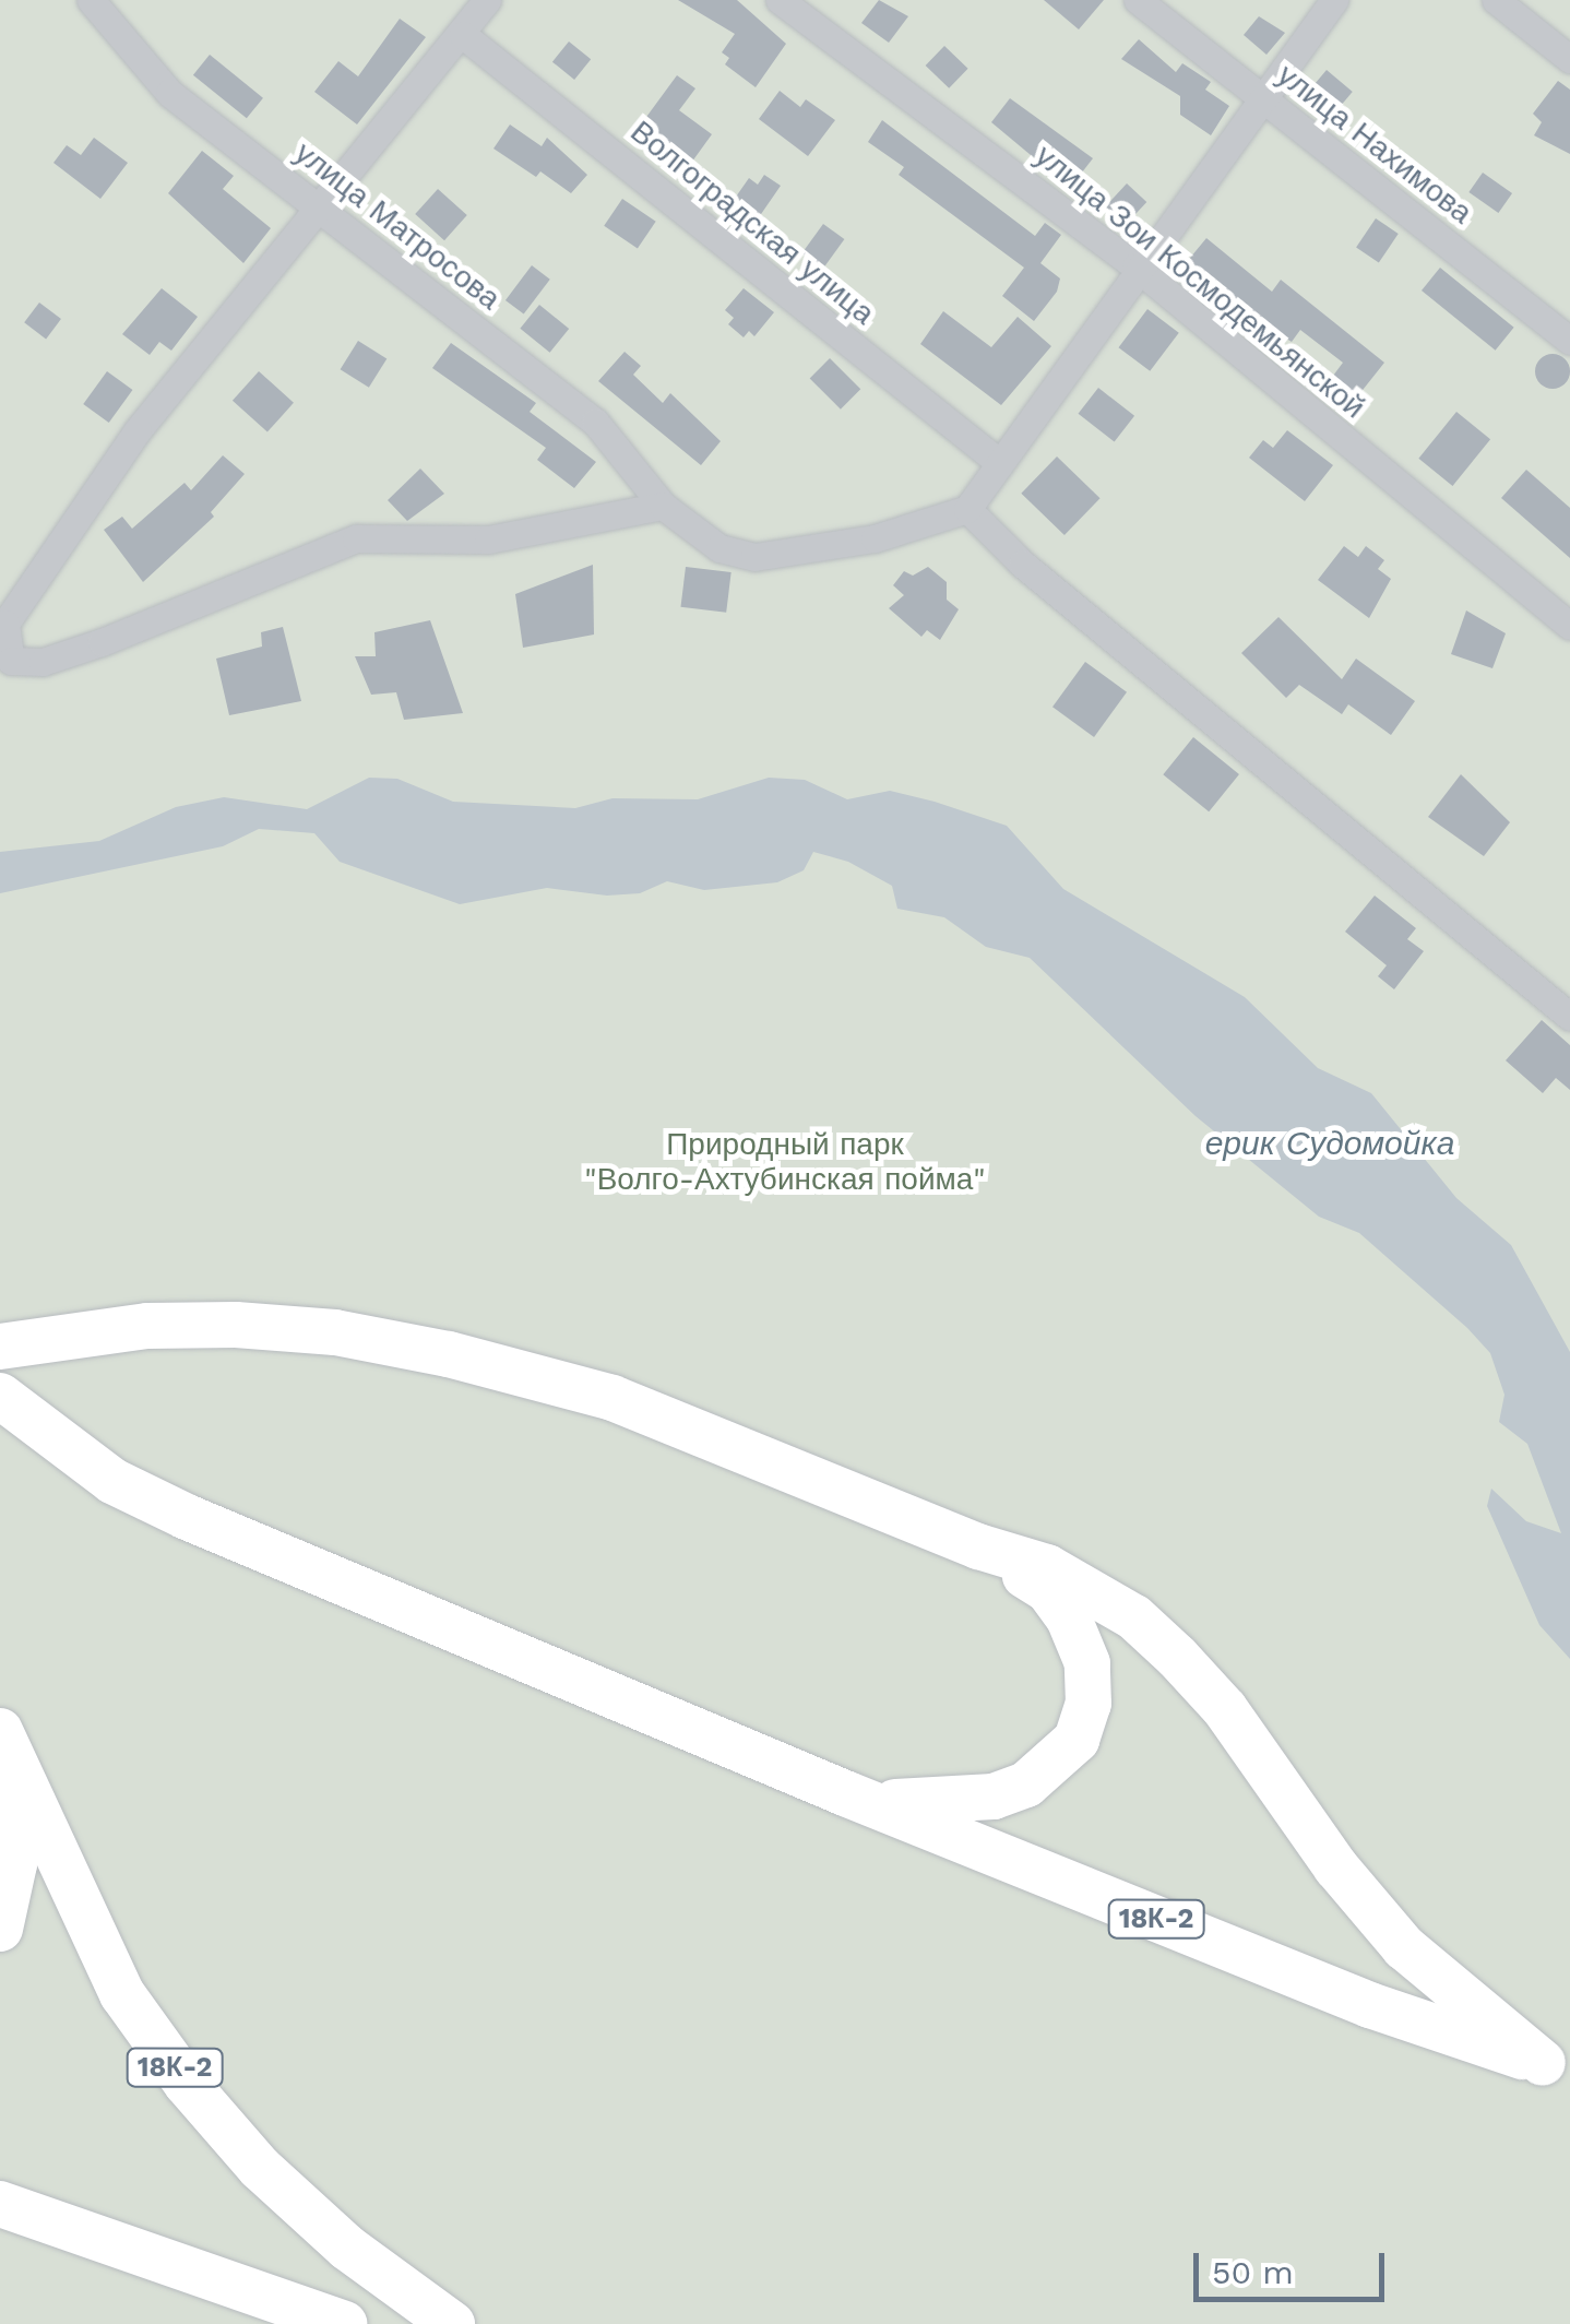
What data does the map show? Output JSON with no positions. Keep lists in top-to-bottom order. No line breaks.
{"streets":{"main road":["18К-2"],"street":["улица Нахимова","Волгоградская улица","улица Матросова","улица Зои Космодемьянской"]},"water":["ерик Судомойка"],"parks":["Природный парк \"Волго-Ахтубинская пойма\""],"scale_bar":"50 m"}
